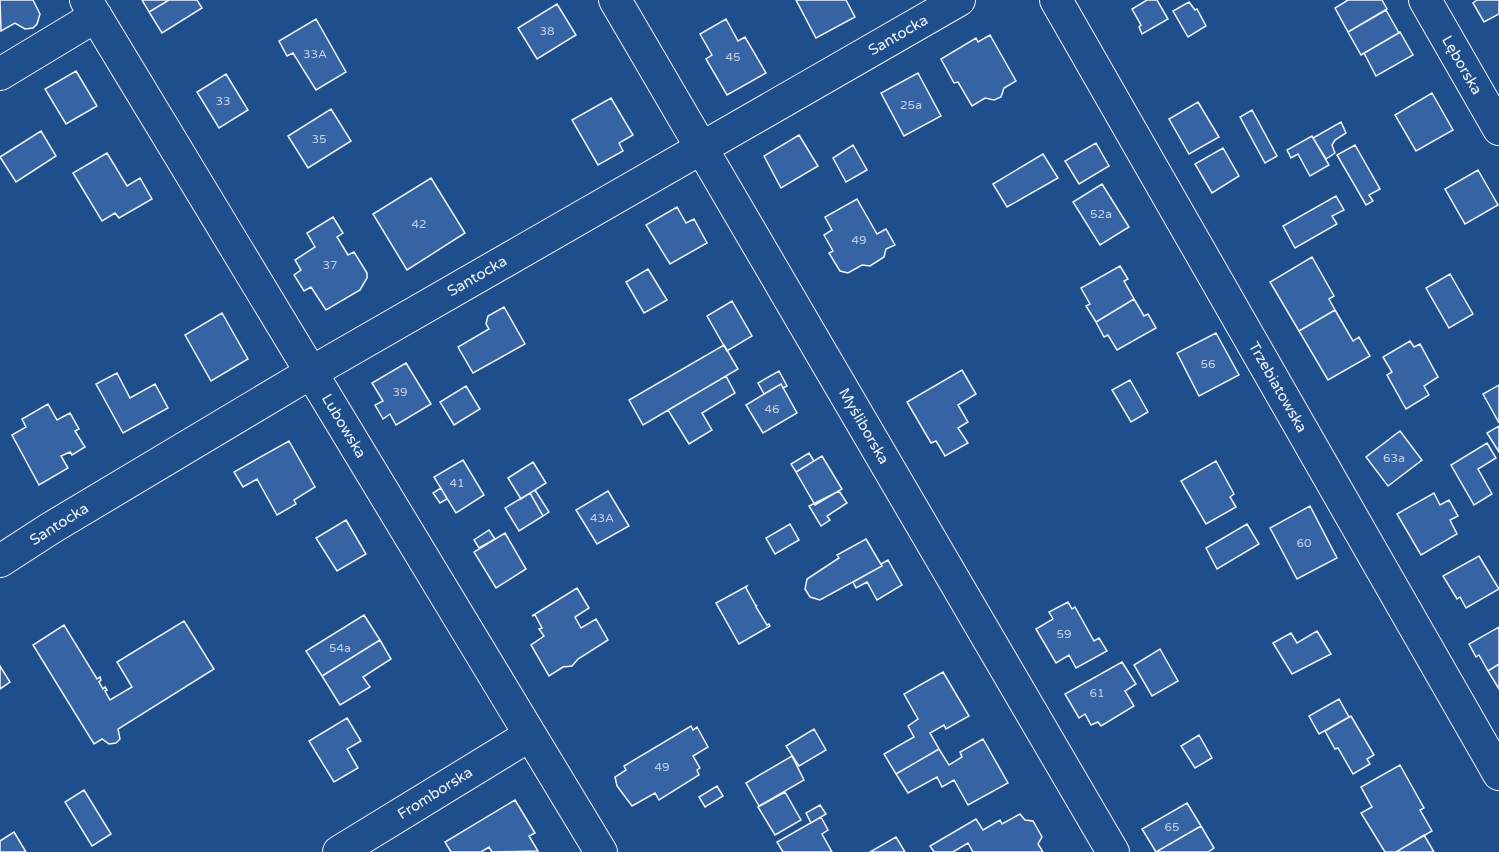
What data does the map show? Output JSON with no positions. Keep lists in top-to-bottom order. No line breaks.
{"streets":{"street":["Santocka","Lęborska","Trzebiatowska","Lubowska","Myśliborska","Fromborska"]},"crossings":[["Santocka","Lubowska"],["Santocka","Myśliborska"],["Lubowska","Fromborska"]],"house_numbers":["38","33A","45","33","25a","35","52a","42","49","37","56","39","46","63a","41","43A","60","59","54a","61","49","65"]}
